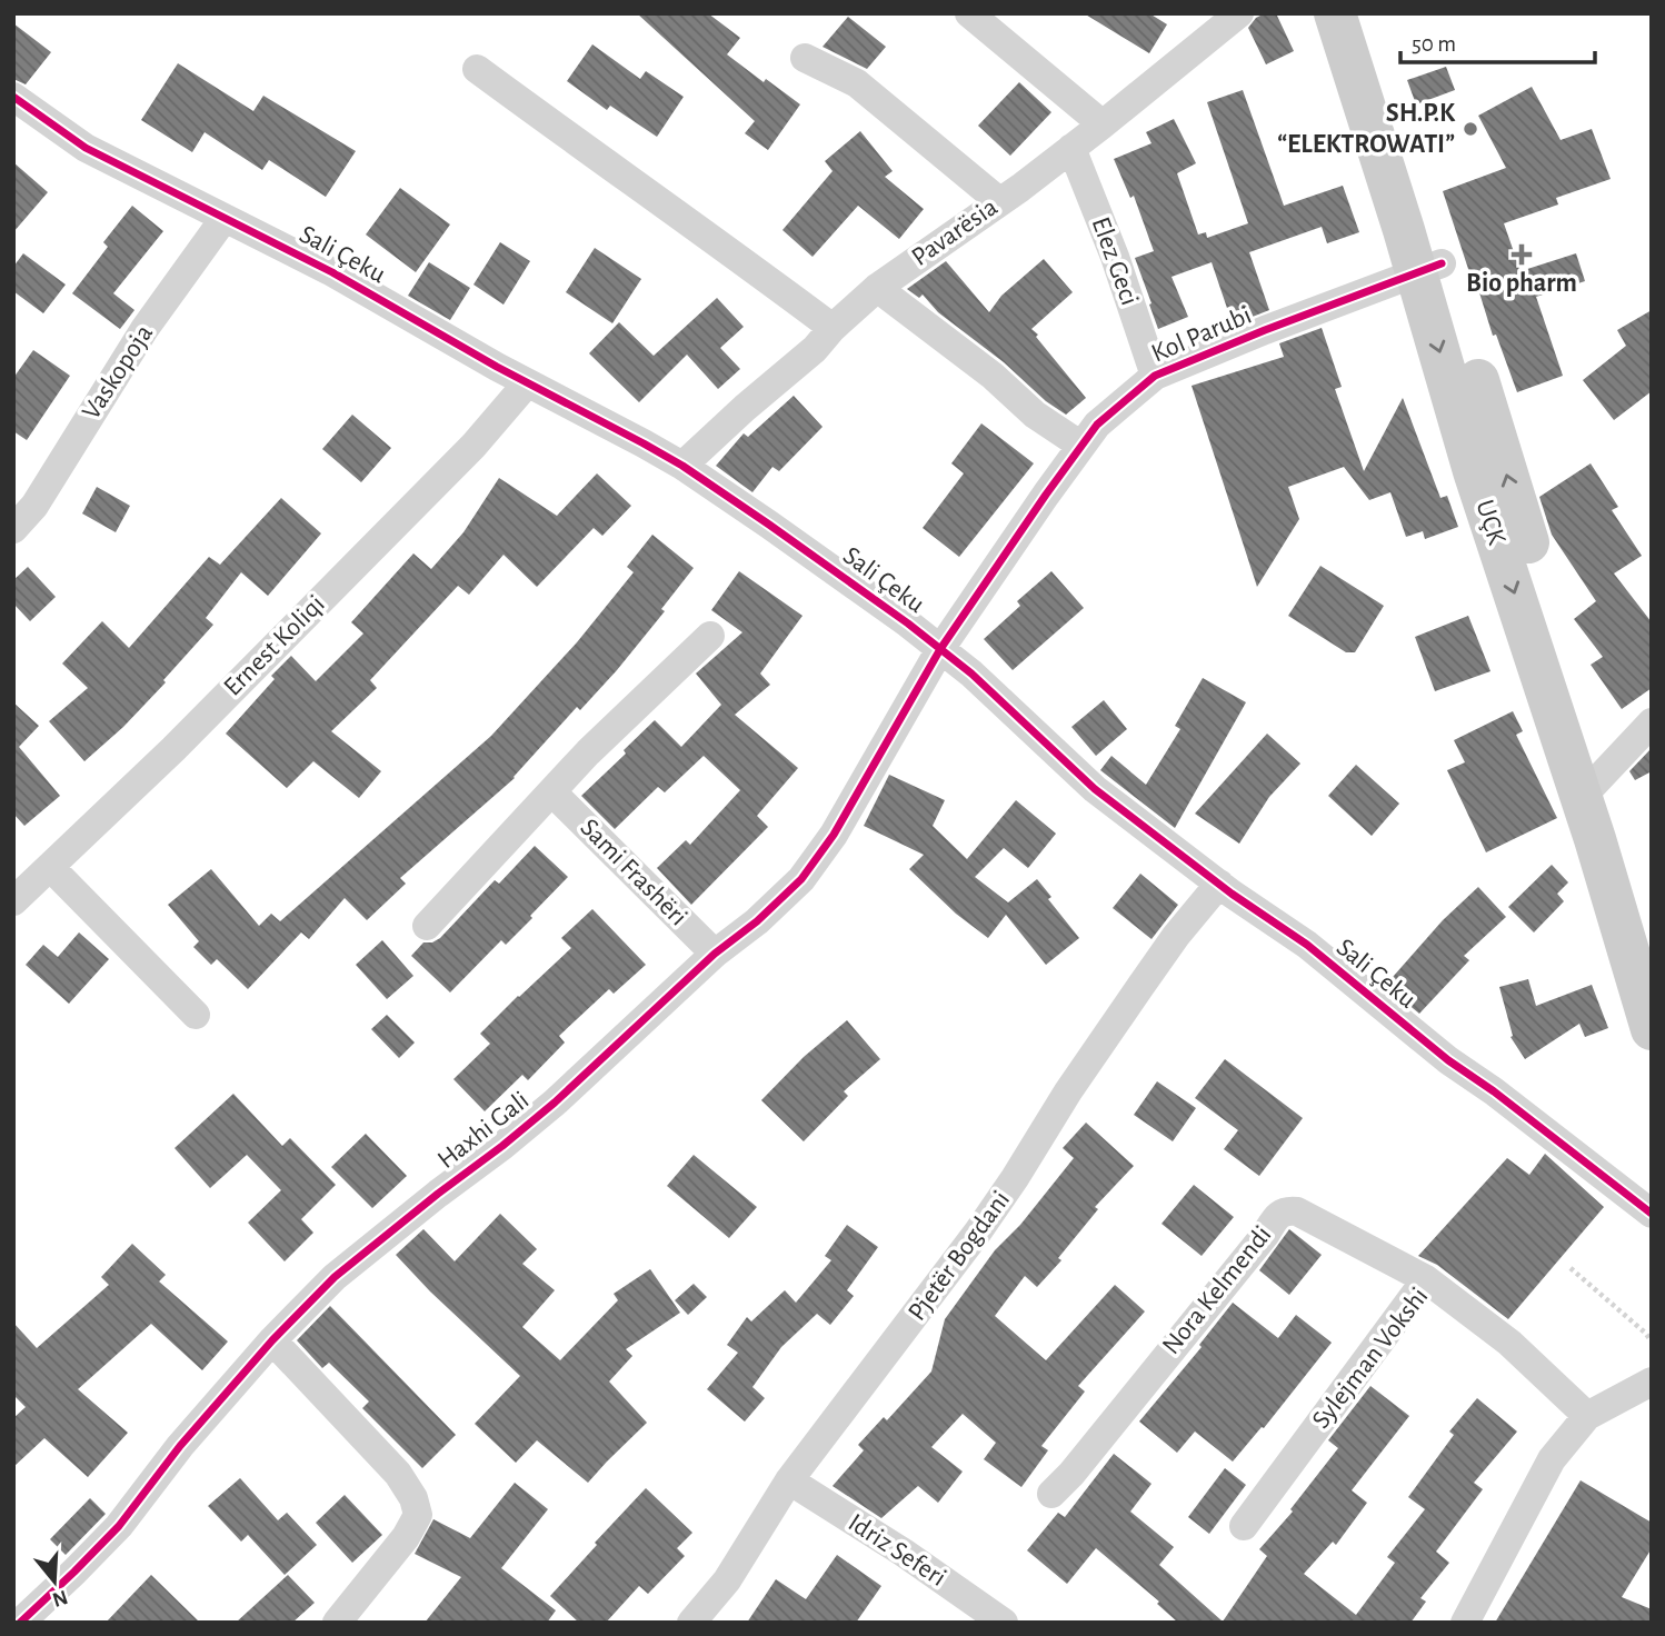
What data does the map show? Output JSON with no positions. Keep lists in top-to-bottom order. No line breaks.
{"streets":{"main road":["UÇK"],"street":["Pavarësia","Sali Çeku","Elez Geci","Kol Parubi","Vaskopoja","Ernest Koliqi","Sami Frashëri","Haxhi Gali","Pjetër Bogdani","Nora Kelmendi","Sylejman Vokshi","Idriz Seferi"]},"crossings":[["Pavarësia","Sali Çeku"],["Pavarësia","Elez Geci"],["Sali Çeku","Kol Parubi"],["Sali Çeku","Vaskopoja"],["Sali Çeku","Ernest Koliqi"],["Sali Çeku","Haxhi Gali"],["Sali Çeku","Pjetër Bogdani"],["Elez Geci","Kol Parubi"],["Kol Parubi","UÇK"],["Kol Parubi","Haxhi Gali"],["Sami Frashëri","Haxhi Gali"],["Pjetër Bogdani","Idriz Seferi"],["Nora Kelmendi","Sylejman Vokshi"]],"places":{"other":["SH.P.K “ELEKTROWATI”"],"health":["Bio pharm"]},"scale_bar":"50 m","north":"bottom"}
